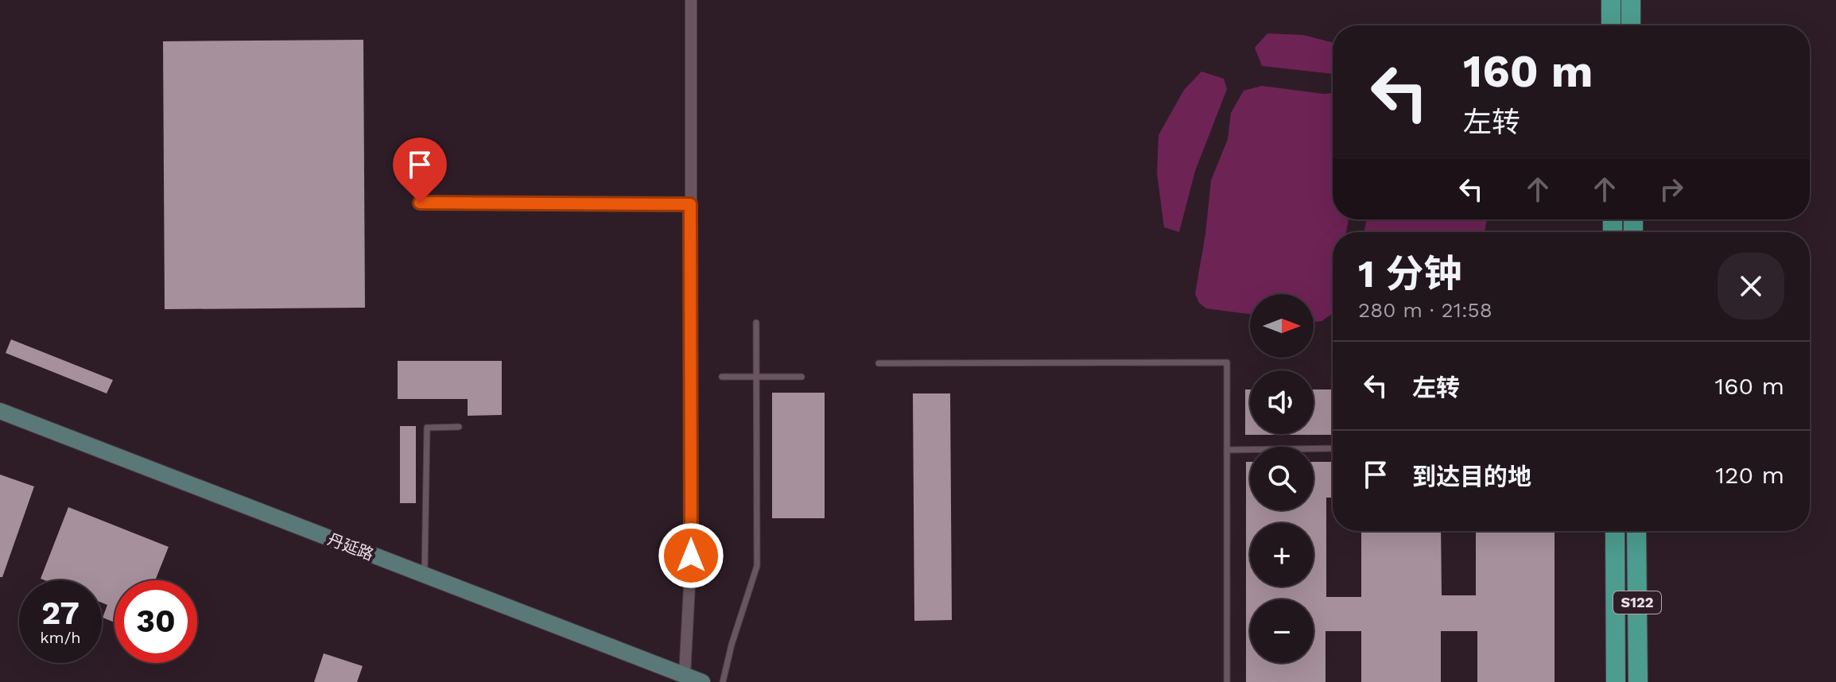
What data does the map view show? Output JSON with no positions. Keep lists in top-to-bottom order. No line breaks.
{"streets":{"main road":["丹延路","S122"]},"north":"right","page":{"turn":["160 m","左转"],"heading":["1 分钟","280 m · 21:58"],"map_buttons":["+","−"],"list":[{"name":"左转","value":"160 m"},{"name":"到达目的地","value":"120 m"}],"speed":"27 km/h","limit":"30"}}
